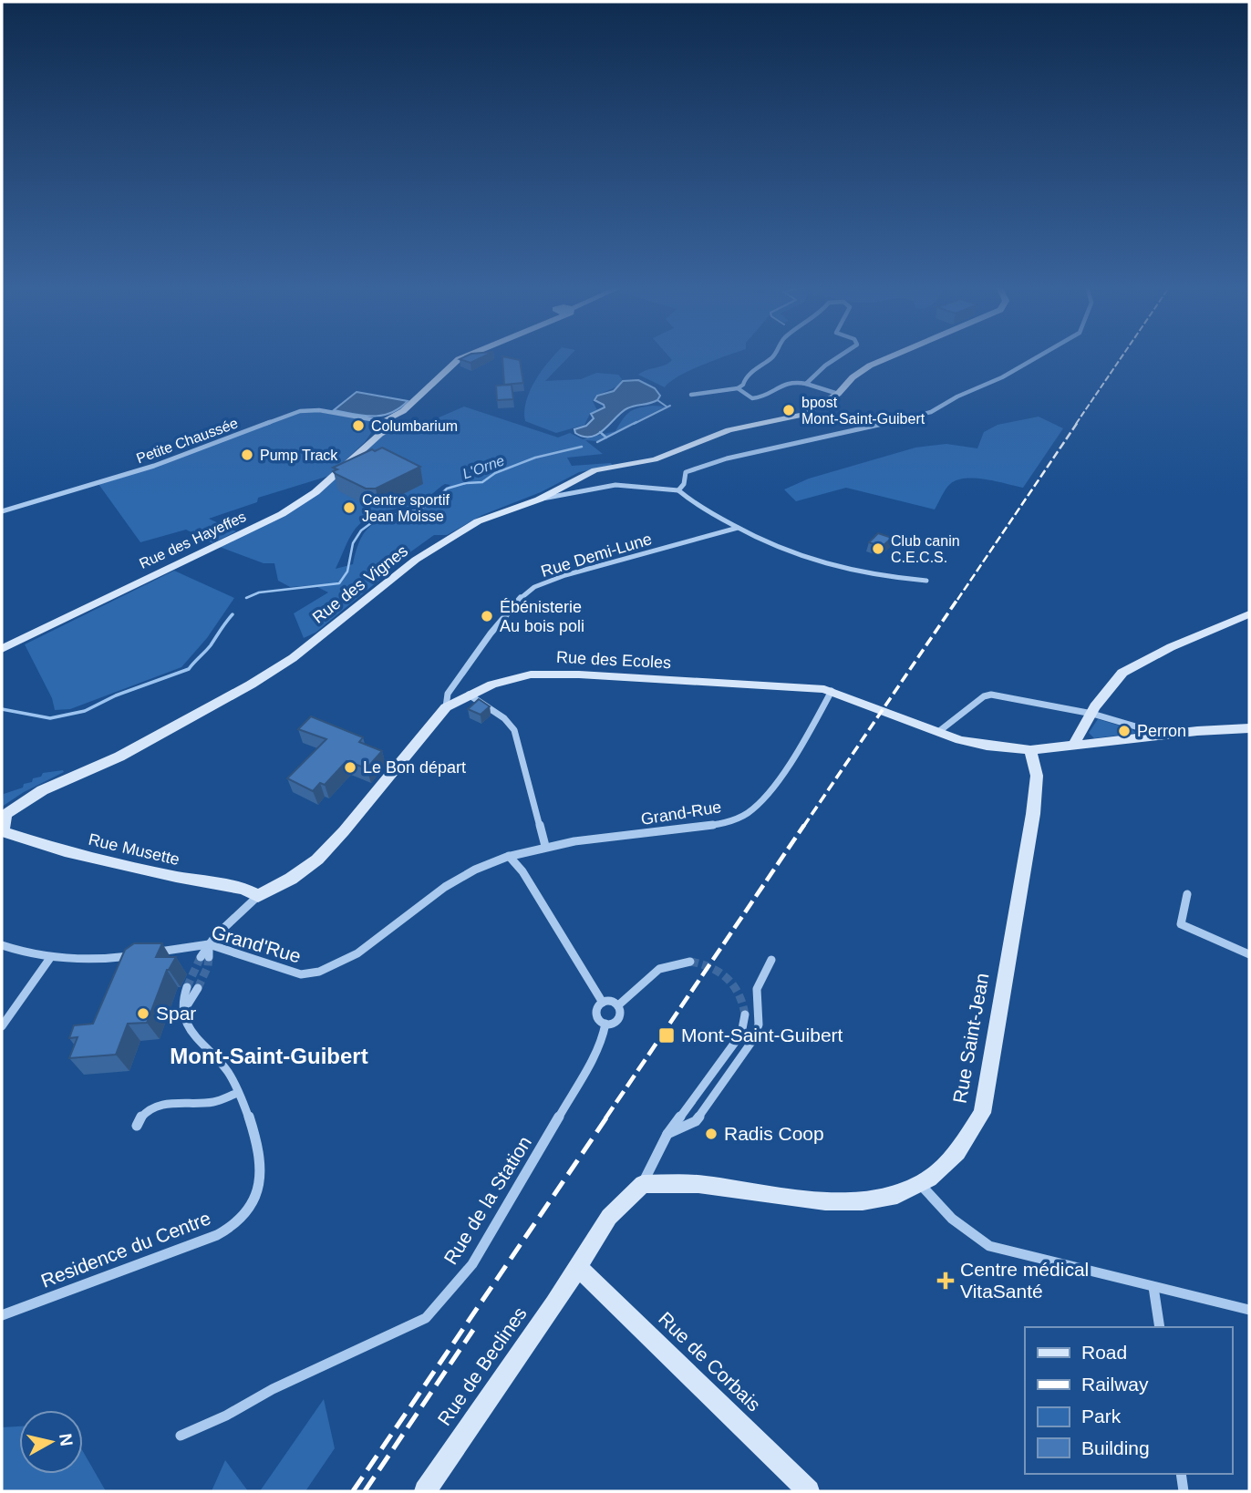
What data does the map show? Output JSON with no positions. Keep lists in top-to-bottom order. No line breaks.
{"streets":{"street":["Petite Chaussée","Rue des Hayeffes","Rue Demi-Lune","Rue des Vignes","Rue des Ecoles","Grand-Rue","Rue Musette","Grand'Rue","Rue Saint-Jean","Rue de la Station","Residence du Centre","Rue de Corbais","Rue de Beclines"]},"crossings":[["Petite Chaussée","Rue des Hayeffes"],["Rue Demi-Lune","Rue des Ecoles"],["Rue des Vignes","Rue Musette"],["Rue des Ecoles","Grand-Rue"],["Rue des Ecoles","Rue Musette"],["Rue des Ecoles","Rue Saint-Jean"],["Grand-Rue","Grand'Rue"],["Rue de Corbais","Rue de Beclines"]],"districts":["Mont-Saint-Guibert"],"water":["L'Orne"],"places":{"other":["bpost Mont-Saint-Guibert","Columbarium","Pump Track","Centre sportif Jean Moisse","Club canin C.E.C.S.","Ébénisterie Au bois poli","Perron","Le Bon départ","Spar","Radis Coop"],"transit":["Mont-Saint-Guibert"],"health":["Centre médical VitaSanté"]},"legend":["Road","Railway","Park","Building"],"north":"right"}
